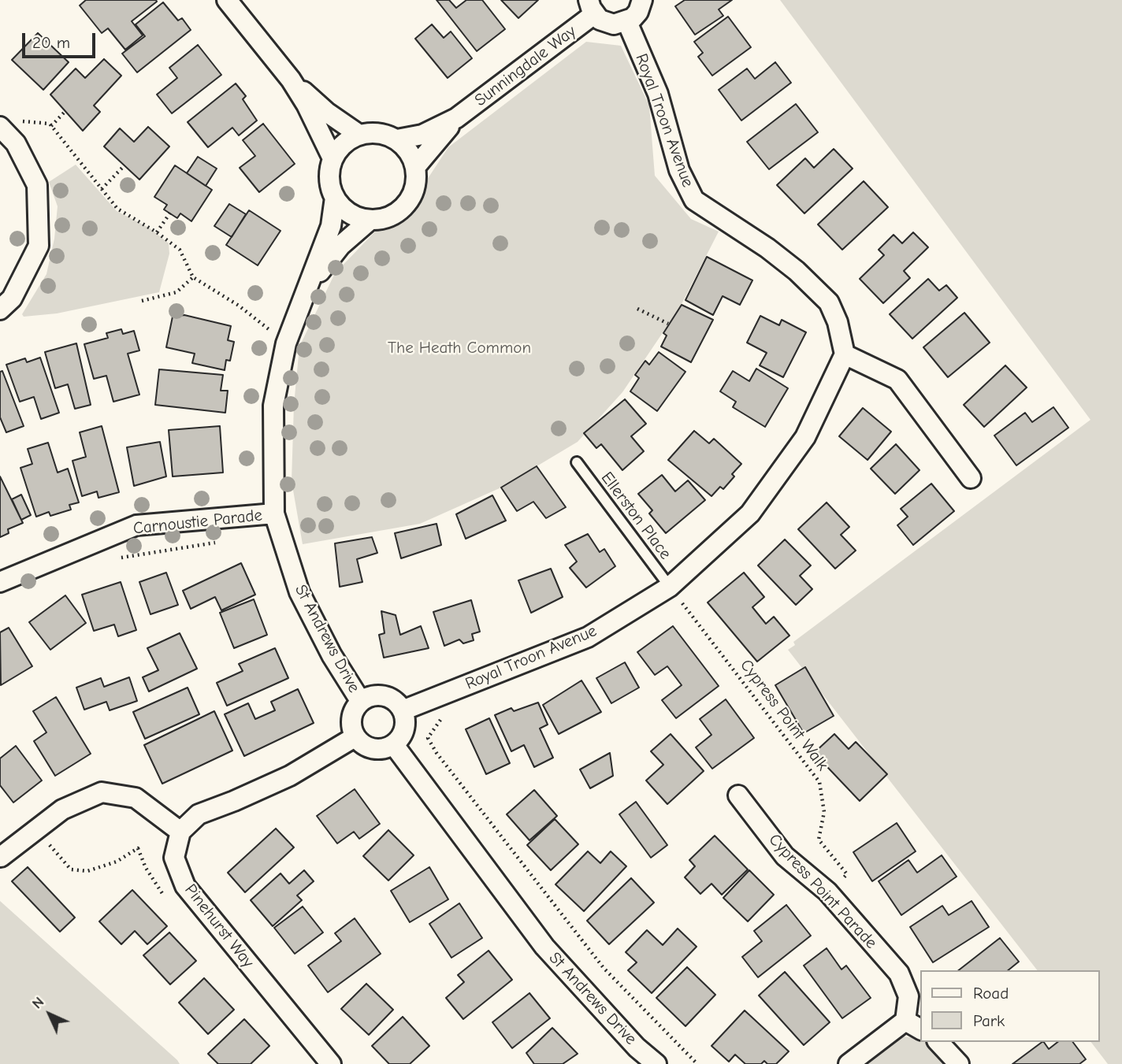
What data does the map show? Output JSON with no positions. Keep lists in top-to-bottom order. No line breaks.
{"streets":{"street":["Sunningdale Way","Royal Troon Avenue","Carnoustie Parade","St Andrews Drive","Cypress Point Parade","Pinehurst Way"],"lane":["Ellerston Place"],"path":["Cypress Point Walk"]},"crossings":[["Sunningdale Way","St Andrews Drive"],["Royal Troon Avenue","Ellerston Place"],["Royal Troon Avenue","St Andrews Drive"],["Royal Troon Avenue","Cypress Point Walk"],["Ellerston Place","Cypress Point Walk"],["Carnoustie Parade","St Andrews Drive"],["Cypress Point Walk","Cypress Point Parade"]],"parks":["The Heath Common"],"legend":["Road","Park"],"scale_bar":"20 m","north":"top left"}
